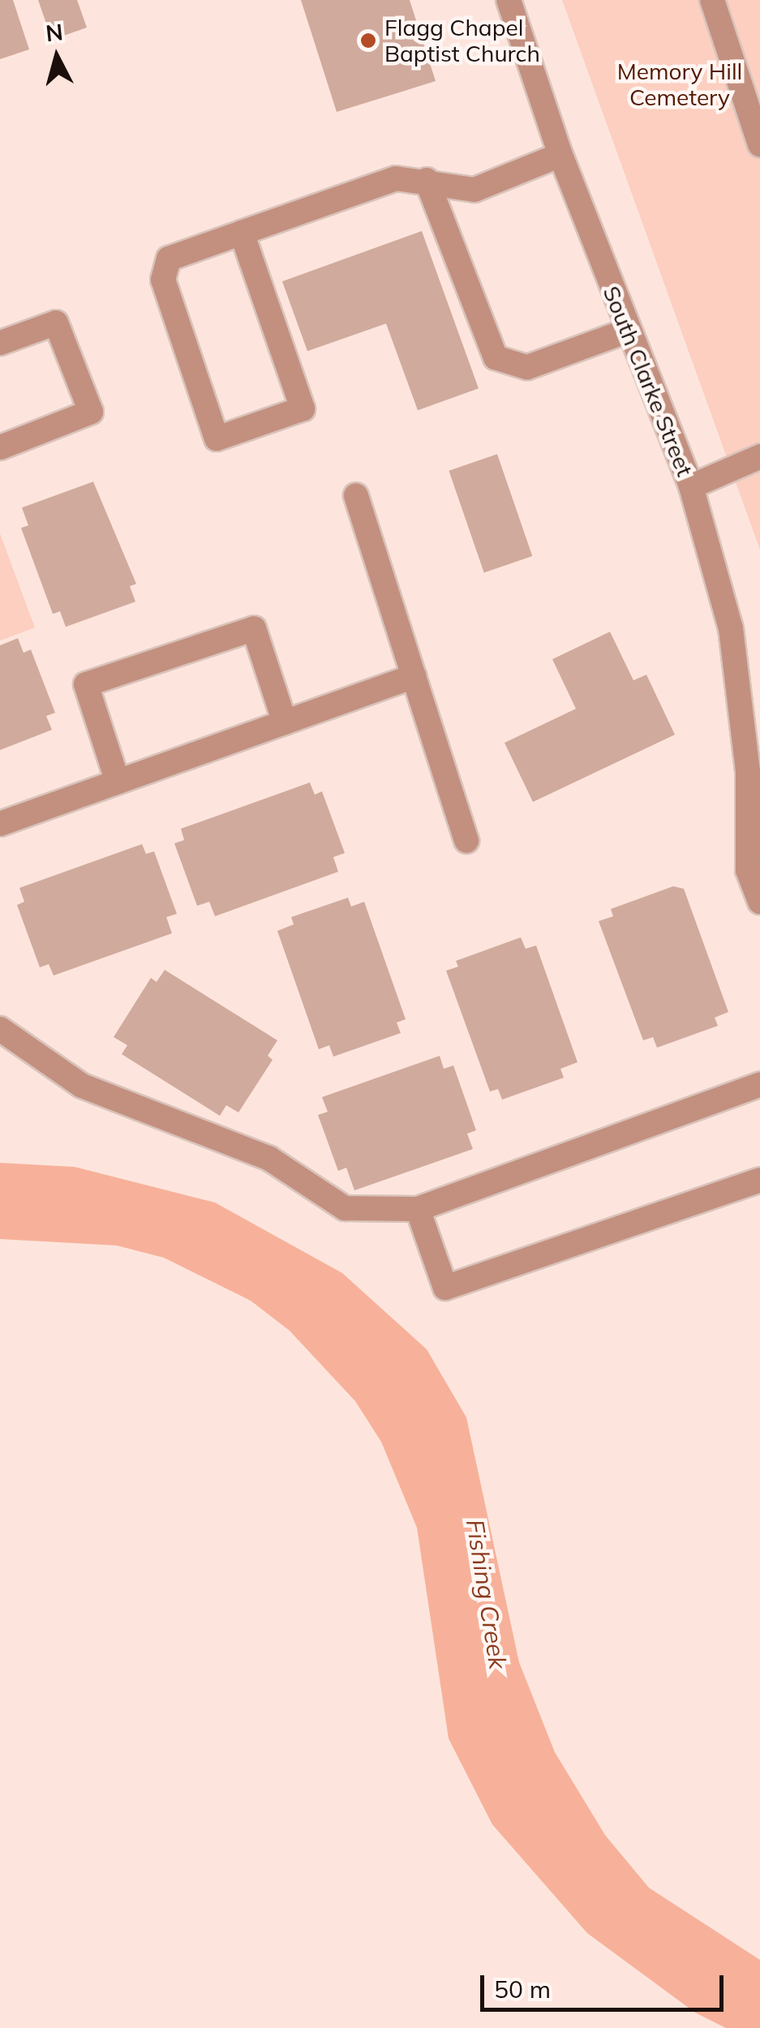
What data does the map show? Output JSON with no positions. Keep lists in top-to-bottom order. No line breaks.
{"streets":{"street":["South Clarke Street"]},"water":["Fishing Creek"],"parks":["Memory Hill Cemetery"],"places":["Flagg Chapel Baptist Church"],"scale_bar":"50 m","north":"top"}
